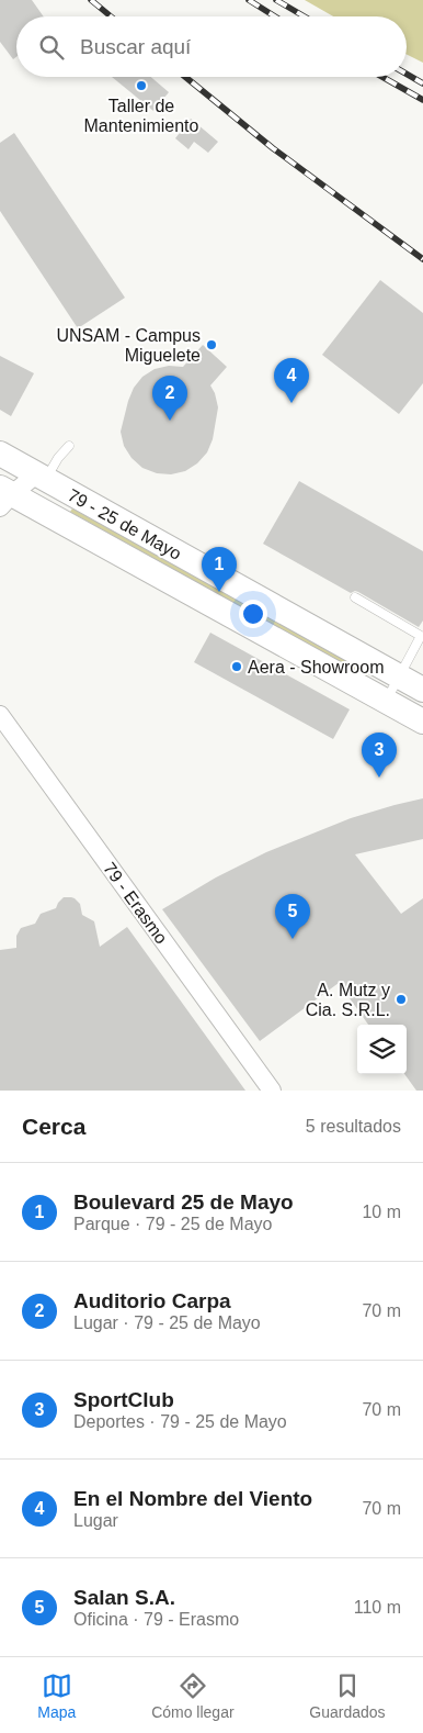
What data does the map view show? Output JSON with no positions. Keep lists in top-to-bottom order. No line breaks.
{"streets":{"main road":["79 - 25 de Mayo"],"street":["79 - Erasmo"]},"places":["Taller de Mantenimiento","UNSAM - Campus Miguelete","Aera - Showroom","A. Mutz y Cia. S.R.L."],"page":{"search":"Buscar aquí","pins":["4","2","1","3","5"],"heading":["Cerca","5 resultados"],"list":[{"mark":"1","name":"Boulevard 25 de Mayo","note":"Parque · 79 - 25 de Mayo","value":"10 m"},{"mark":"2","name":"Auditorio Carpa","note":"Lugar · 79 - 25 de Mayo","value":"70 m"},{"mark":"3","name":"SportClub","note":"Deportes · 79 - 25 de Mayo","value":"70 m"},{"mark":"4","name":"En el Nombre del Viento","note":"Lugar","value":"70 m"},{"mark":"5","name":"Salan S.A.","note":"Oficina · 79 - Erasmo","value":"110 m"}],"nav":["Mapa","Cómo llegar","Guardados"]}}
